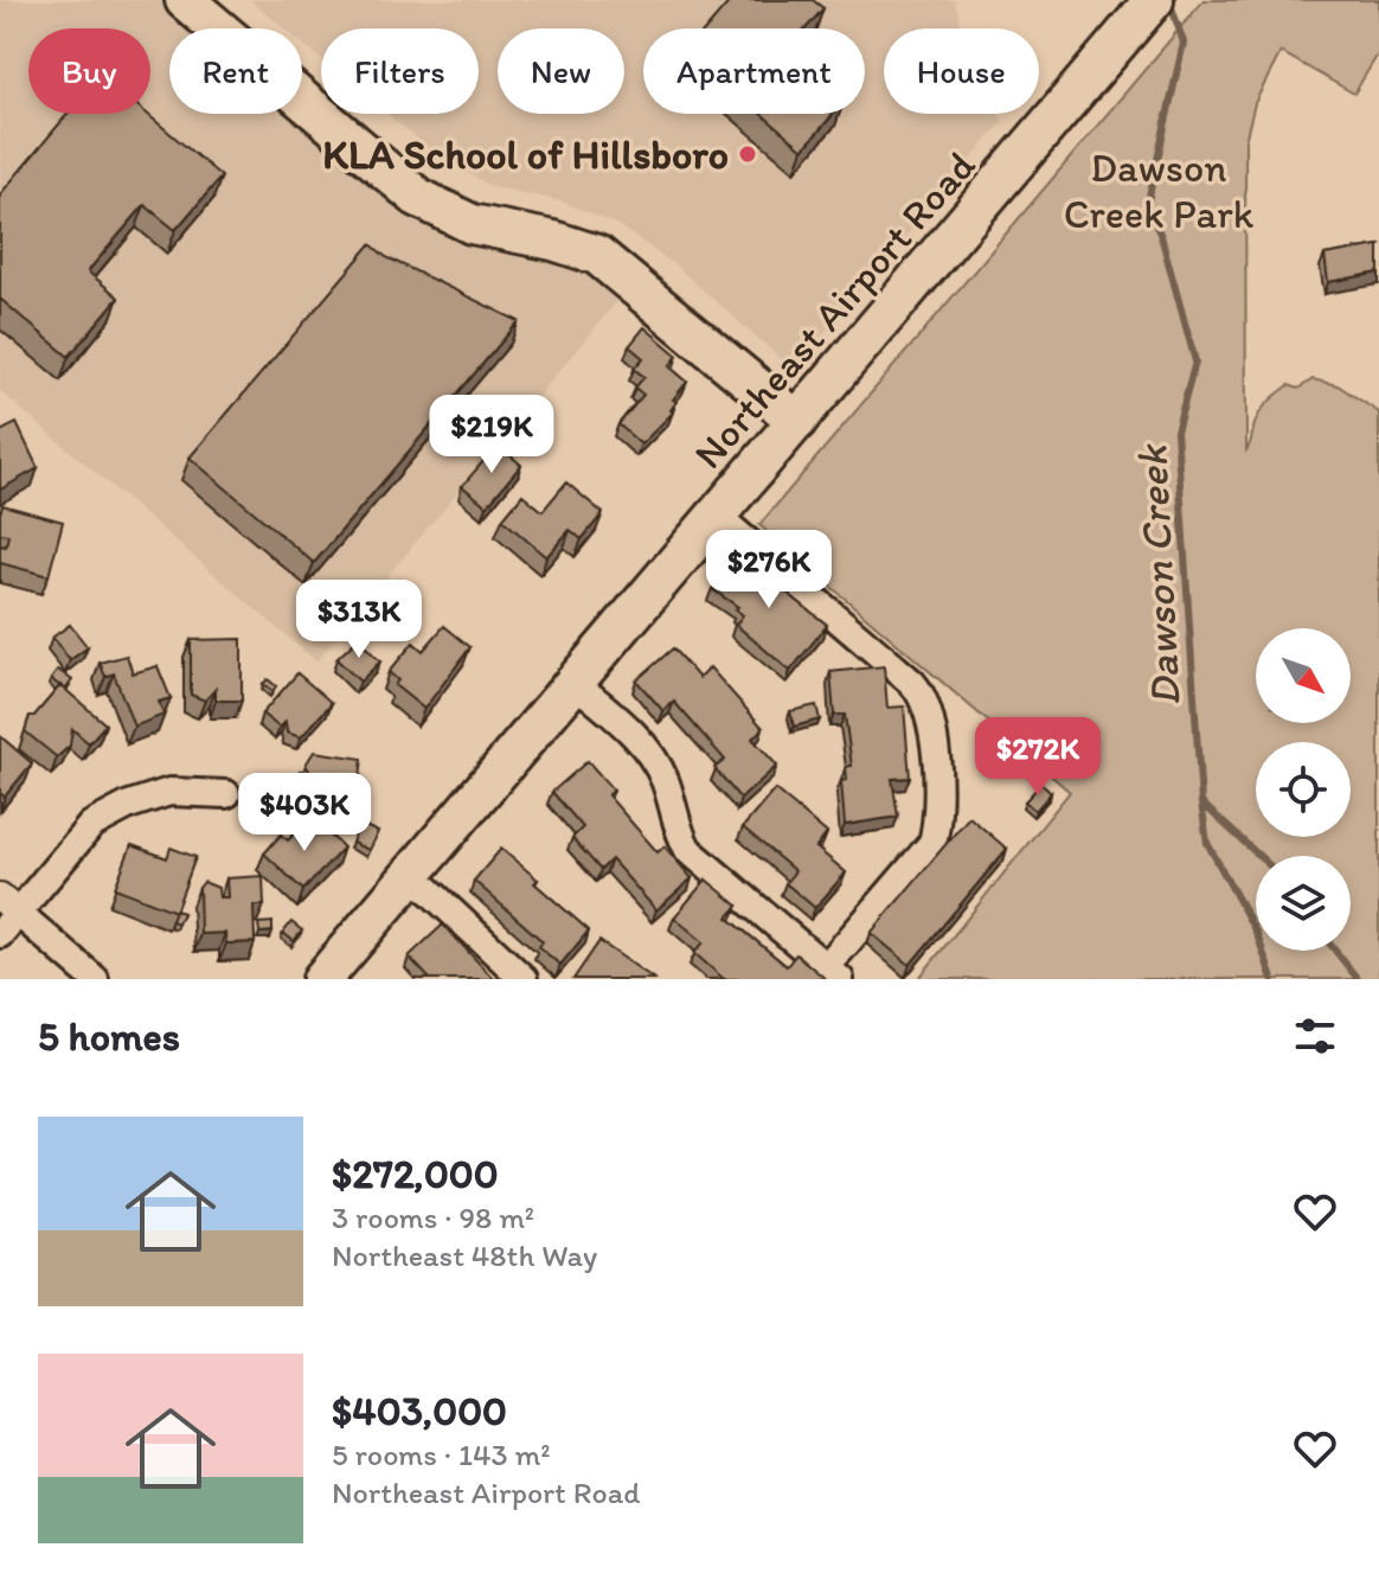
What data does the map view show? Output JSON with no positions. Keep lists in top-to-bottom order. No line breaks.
{"streets":{"street":["Northeast Airport Road"]},"water":["Dawson Creek"],"parks":["Dawson Creek Park"],"places":["KLA School of Hillsboro"],"north":"bottom right","page":{"chip":["Buy","Rent","Filters","New","Apartment","House"],"price":["$219K","$276K","$313K","$272K","$403K"],"heading":"5 homes","list":[{"name":"$272,000","note":"3 rooms · 98 m² · Northeast 48th Way"},{"name":"$403,000","note":"5 rooms · 143 m² · Northeast Airport Road"}]}}
